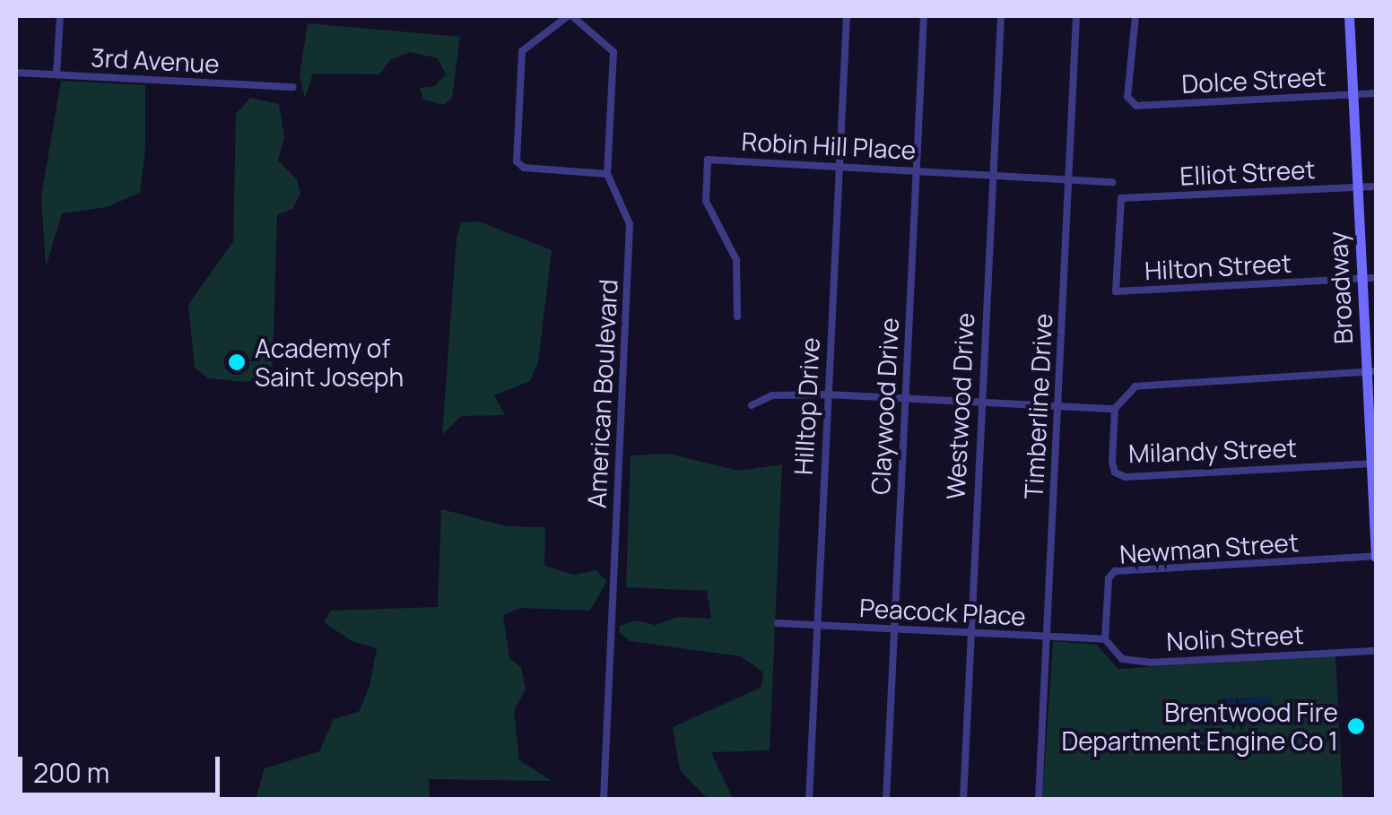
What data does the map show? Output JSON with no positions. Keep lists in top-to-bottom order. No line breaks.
{"streets":{"street":["3rd Avenue","Dolce Street","Robin Hill Place","Elliot Street","Hilton Street","Broadway","American Boulevard","Hilltop Drive","Claywood Drive","Westwood Drive","Timberline Drive","Milandy Street","Newman Street","Peacock Place","Nolin Street"]},"crossings":[["Dolce Street","Broadway"],["Robin Hill Place","Hilltop Drive"],["Robin Hill Place","Claywood Drive"],["Robin Hill Place","Westwood Drive"],["Robin Hill Place","Timberline Drive"],["Elliot Street","Hilton Street"],["Elliot Street","Broadway"],["Hilton Street","Broadway"],["Broadway","Milandy Street"],["Broadway","Newman Street"],["Hilltop Drive","Peacock Place"],["Claywood Drive","Peacock Place"],["Westwood Drive","Peacock Place"],["Timberline Drive","Peacock Place"],["Newman Street","Peacock Place"],["Newman Street","Nolin Street"],["Peacock Place","Nolin Street"]],"places":["Academy of Saint Joseph","Brentwood Fire Department Engine Co 1"],"scale_bar":"200 m"}
